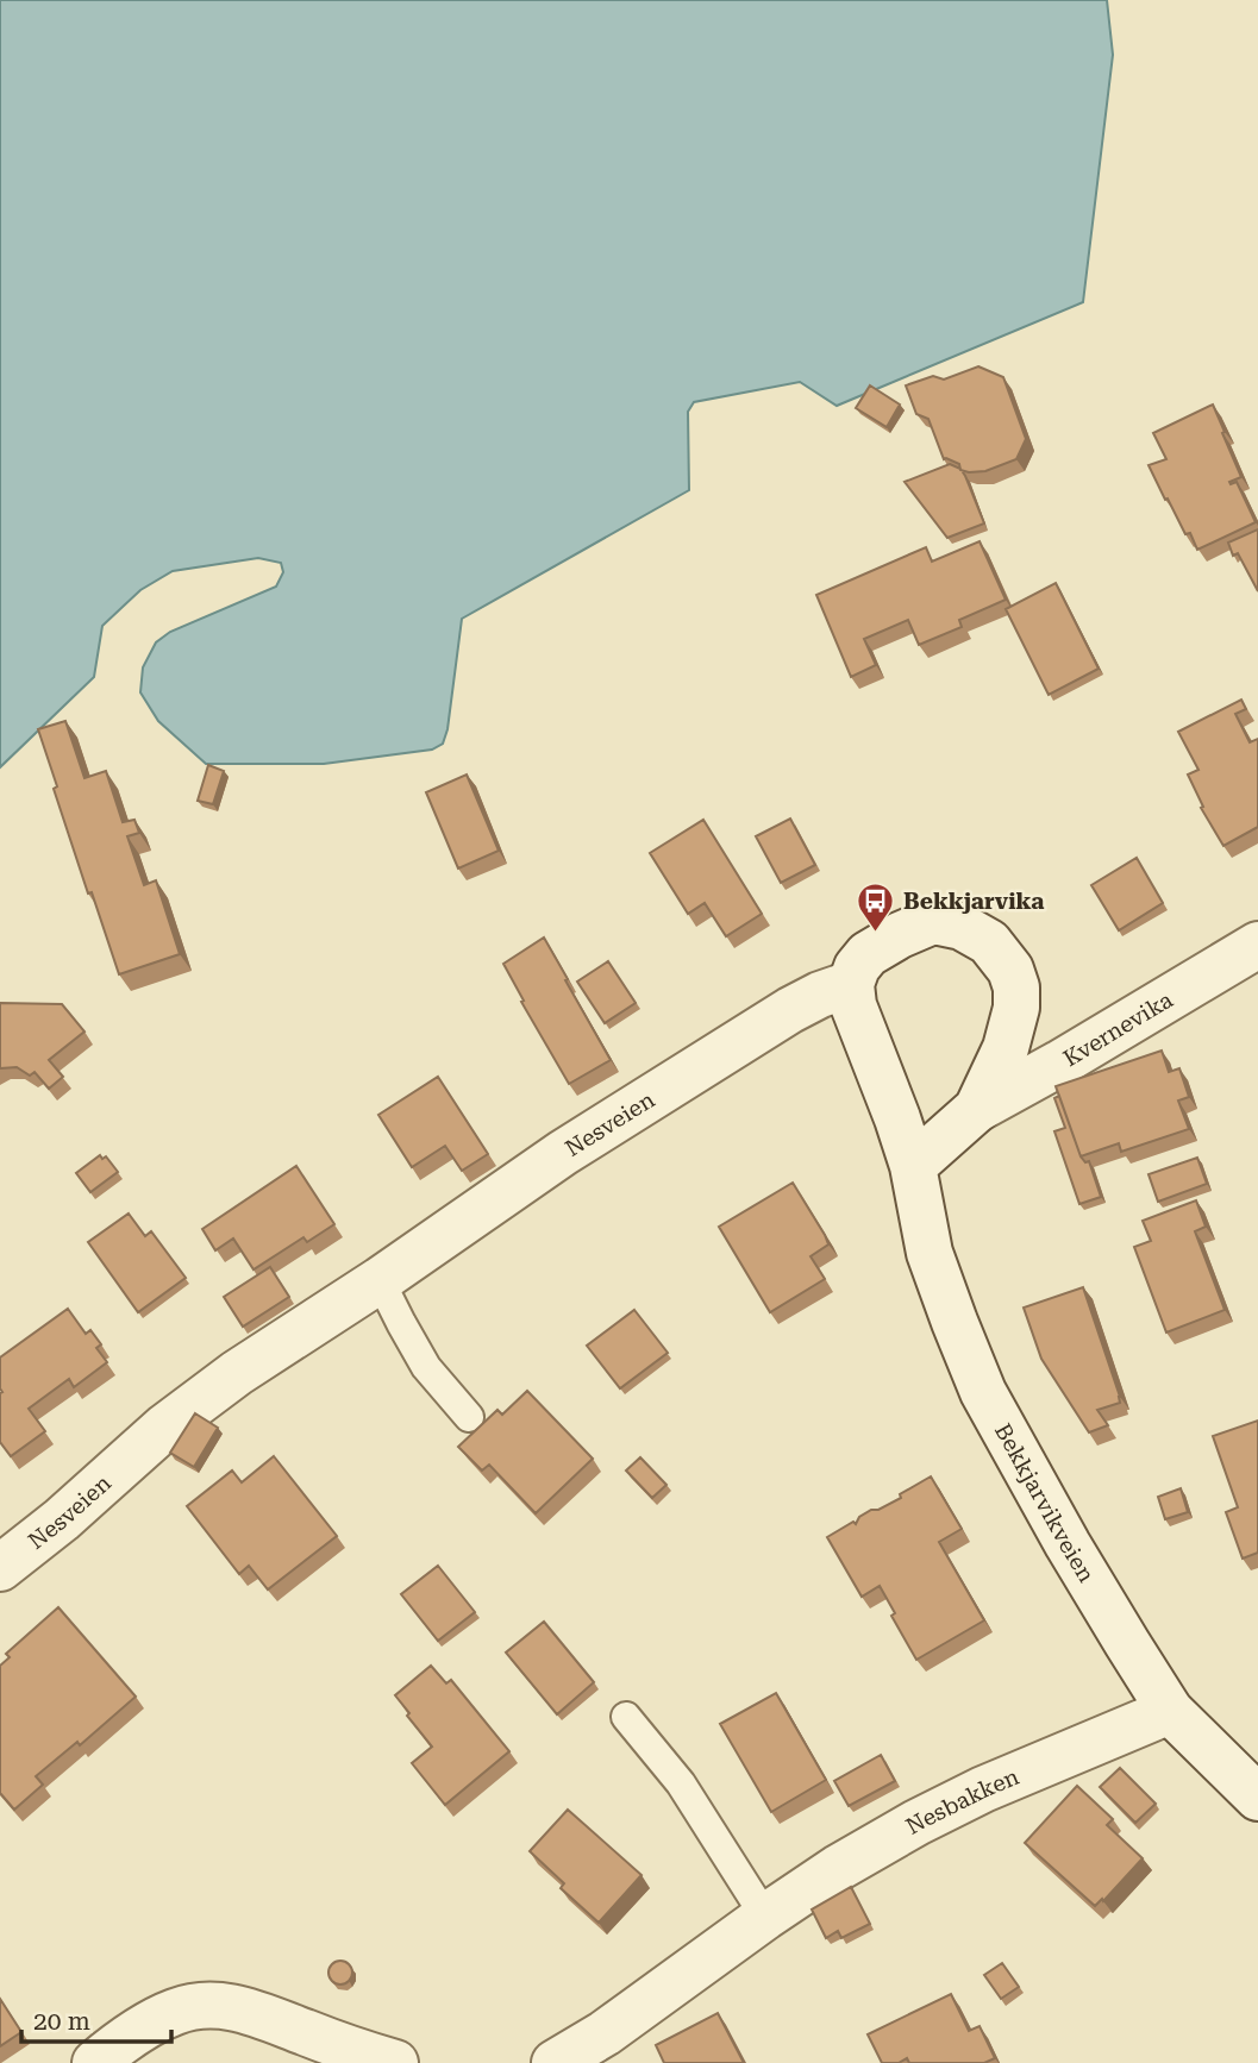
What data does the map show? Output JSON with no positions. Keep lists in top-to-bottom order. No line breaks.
{"streets":{"street":["Kvernevika","Nesveien","Bekkjarvikveien","Nesbakken"]},"crossings":[["Nesveien","Bekkjarvikveien"],["Bekkjarvikveien","Nesbakken"]],"places":{"bus stop":["Bekkjarvika"]},"scale_bar":"20 m"}
